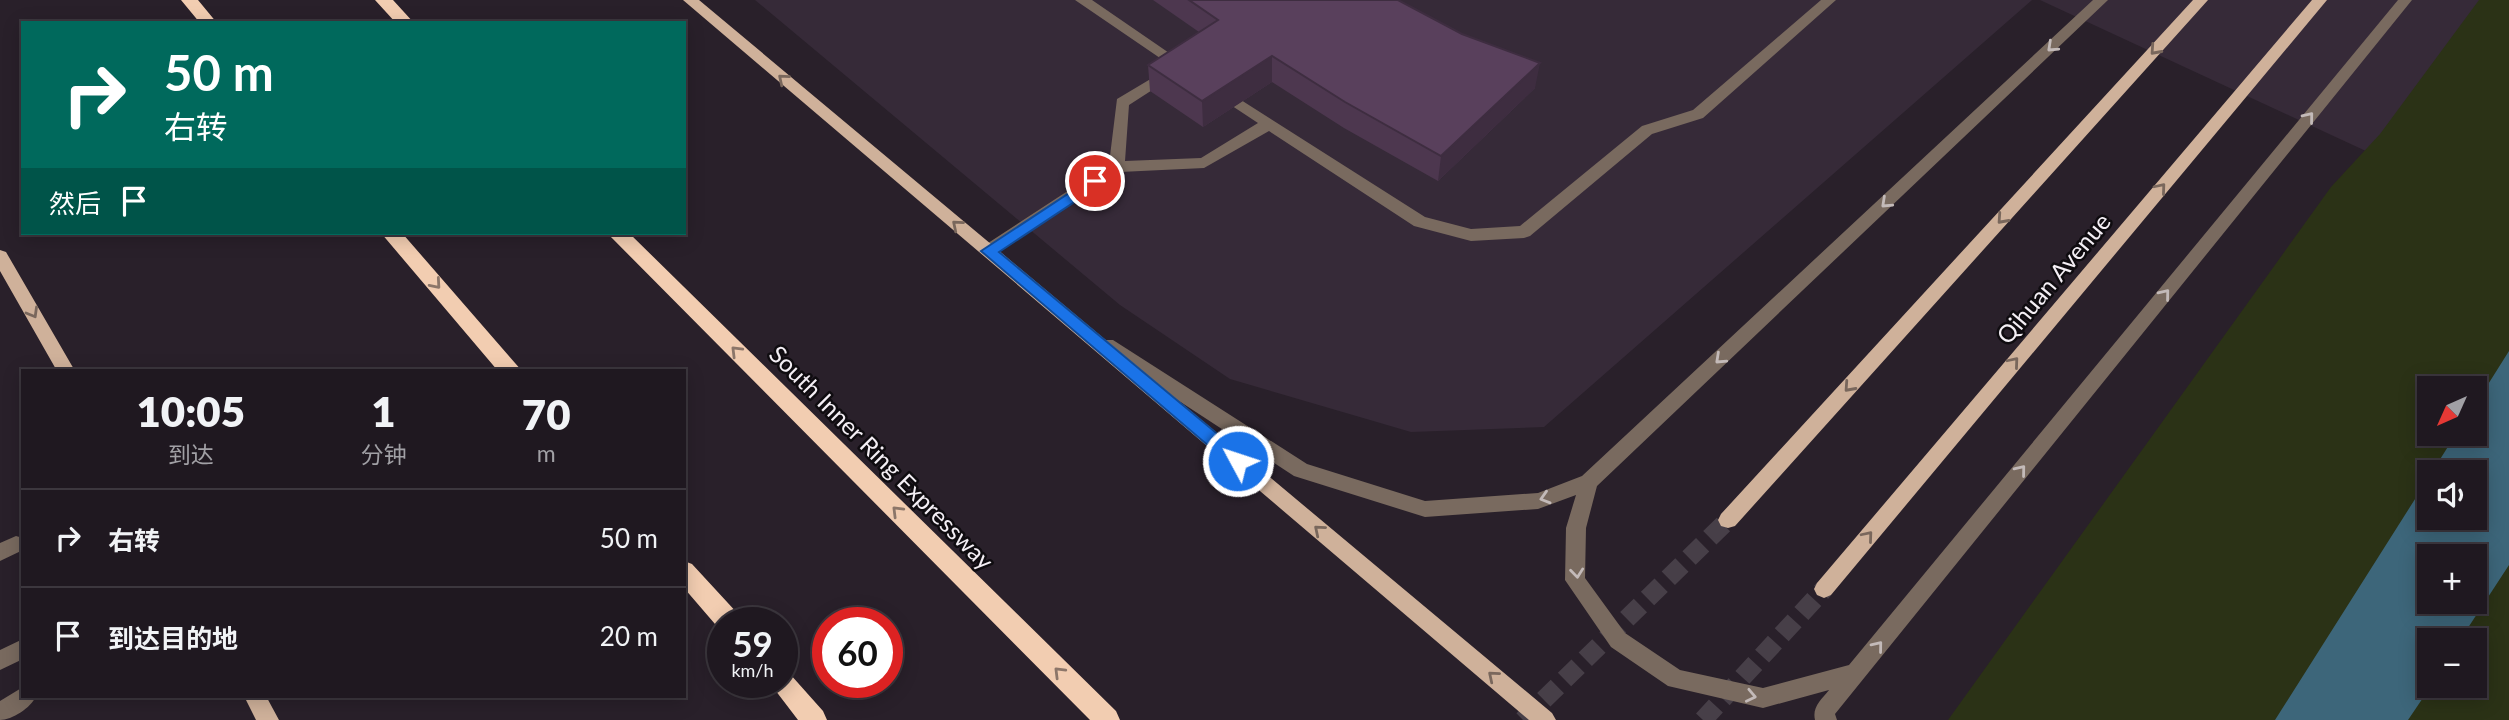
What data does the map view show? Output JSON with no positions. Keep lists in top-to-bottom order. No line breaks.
{"streets":{"highway":["South Inner Ring Expressway"],"main road":["Qihuan Avenue"]},"one_way":["South Inner Ring Expressway"],"north":"bottom left","page":{"turn":["50 m","右转"],"then":"然后","eta":["10:05","到达","1","分钟","70","m"],"map_buttons":["+","−"],"list":[{"name":"右转","value":"50 m"},{"name":"到达目的地","value":"20 m"}],"speed":"59 km/h","limit":"60"}}
